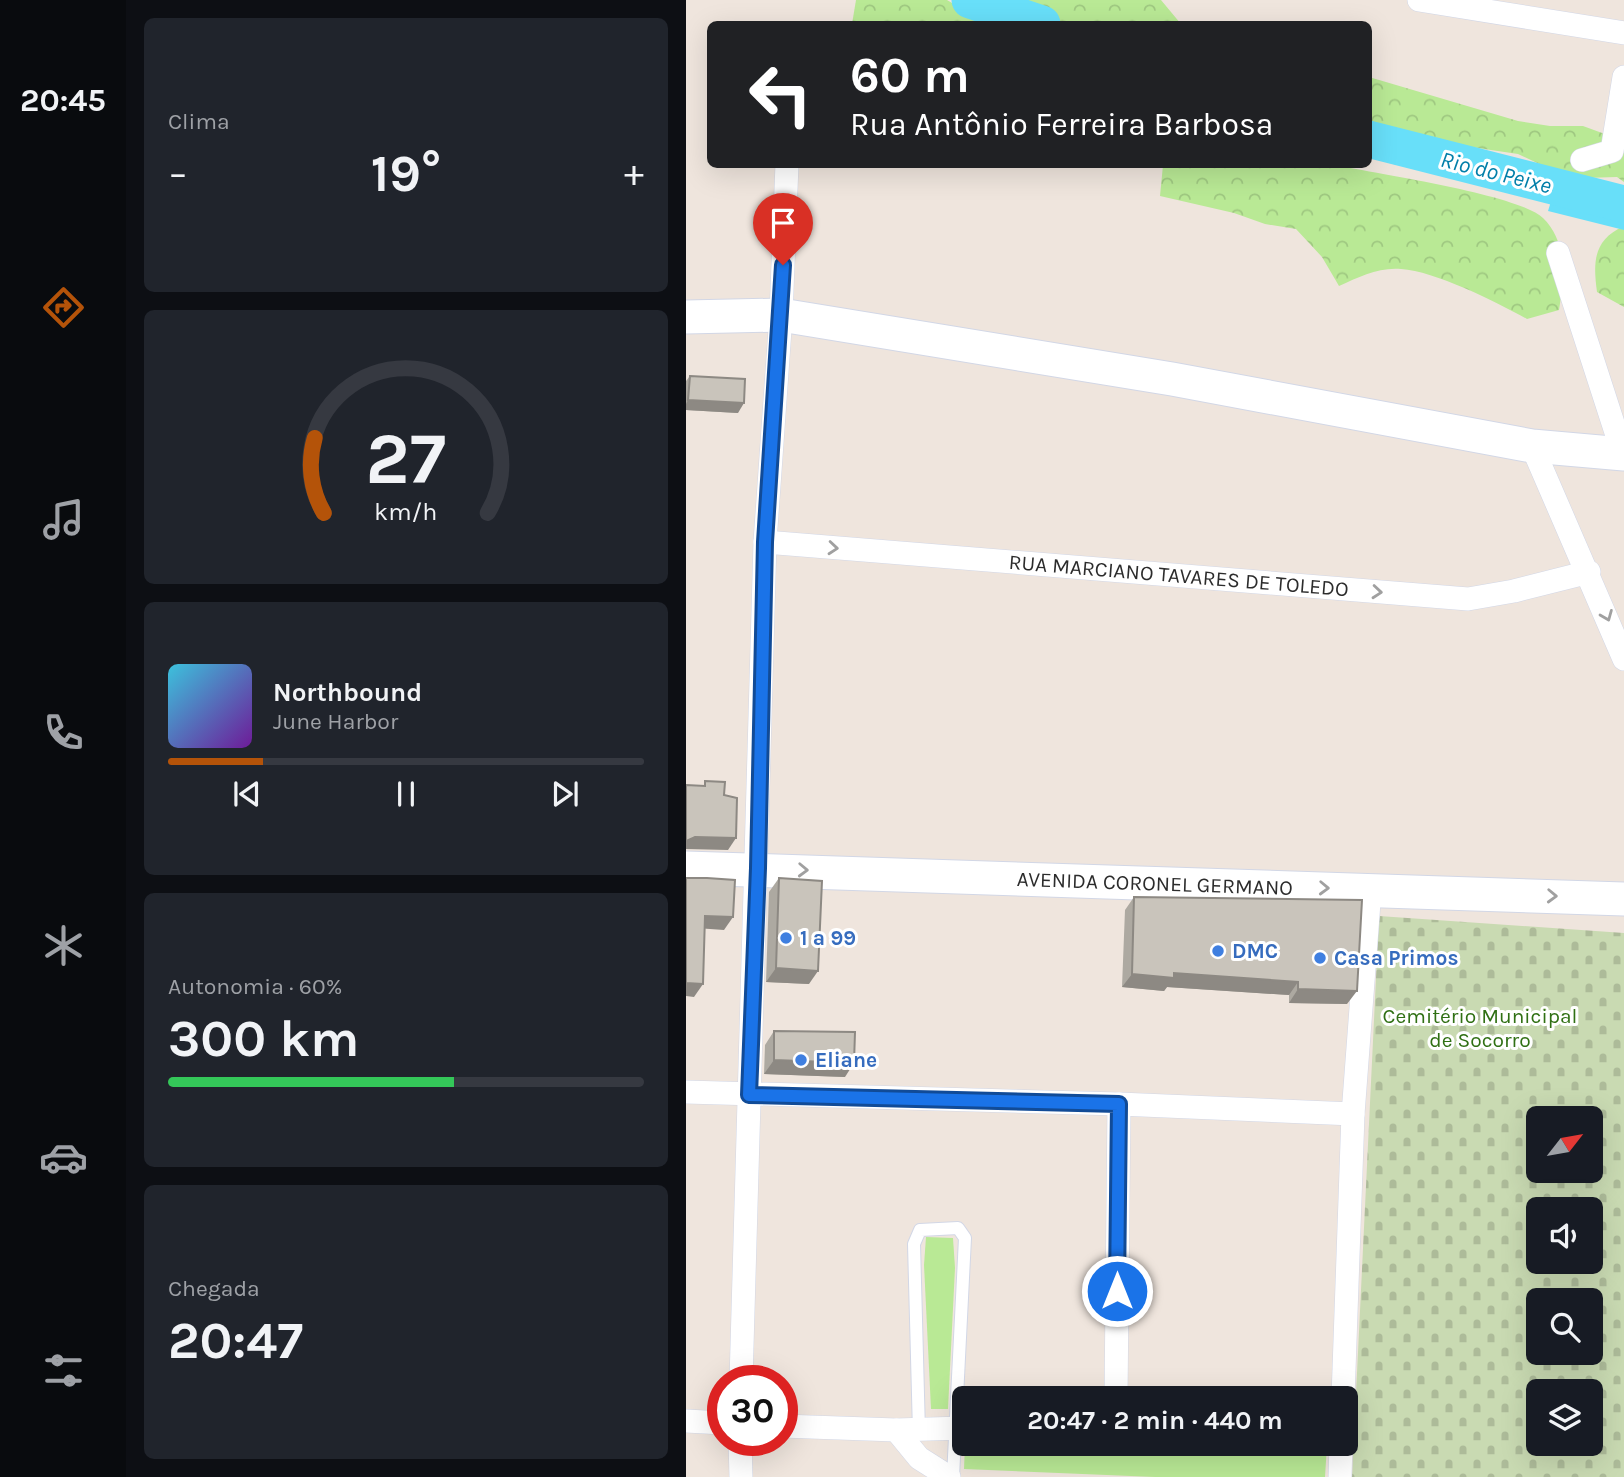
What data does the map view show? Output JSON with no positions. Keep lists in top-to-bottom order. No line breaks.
{"streets":{"street":["RUA MARCIANO TAVARES DE TOLEDO","AVENIDA CORONEL GERMANO"]},"water":["Rio do Peixe"],"parks":["Cemitério Municipal de Socorro"],"places":["1 a 99","DMC","Casa Primos","Eliane"],"north":"top right","page":{"tabs":"20:45","tile":["Clima",["Autonomia · 60%","300 km"],["Chegada","20:47"]],"turn":["60 m","Rua Antônio Ferreira Barbosa"],"heat":["−","19°","+"],"song":["Northbound","June Harbor"],"limit":"30","trip":"20:47 · 2 min · 440 m","gauge":["27","km/h"]}}
